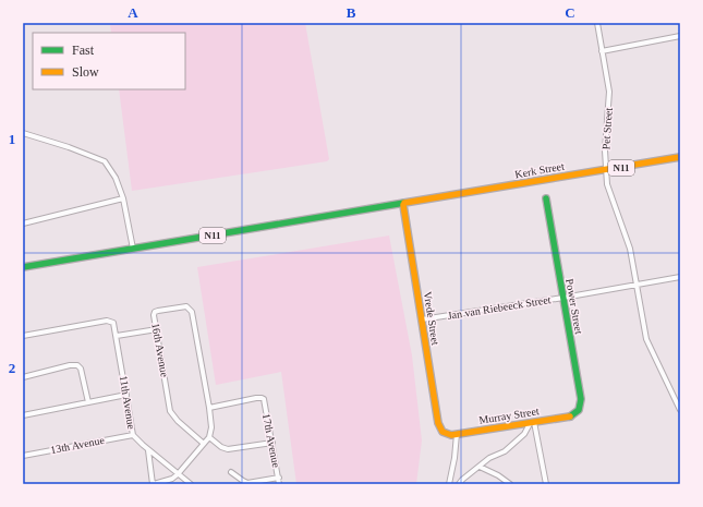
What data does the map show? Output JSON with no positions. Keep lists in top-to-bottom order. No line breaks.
{"streets":{"main road":["N11","Kerk Street","Power Street","Vrede Street","Murray Street"],"street":["Pet Street","Jan van Riebeeck Street","16th Avenue","11th Avenue","17th Avenue","13th Avenue"]},"crossings":[["Pet Street","Kerk Street"],["Pet Street","Jan van Riebeeck Street"],["N11","Kerk Street"],["N11","Vrede Street"],["Kerk Street","Vrede Street"],["Power Street","Jan van Riebeeck Street"],["Power Street","Murray Street"],["Jan van Riebeeck Street","Vrede Street"],["Vrede Street","Murray Street"],["16th Avenue","17th Avenue"],["11th Avenue","13th Avenue"]],"legend":["Fast","Slow"],"grid":{"columns":["A","B","C"],"rows":["1","2"]}}
